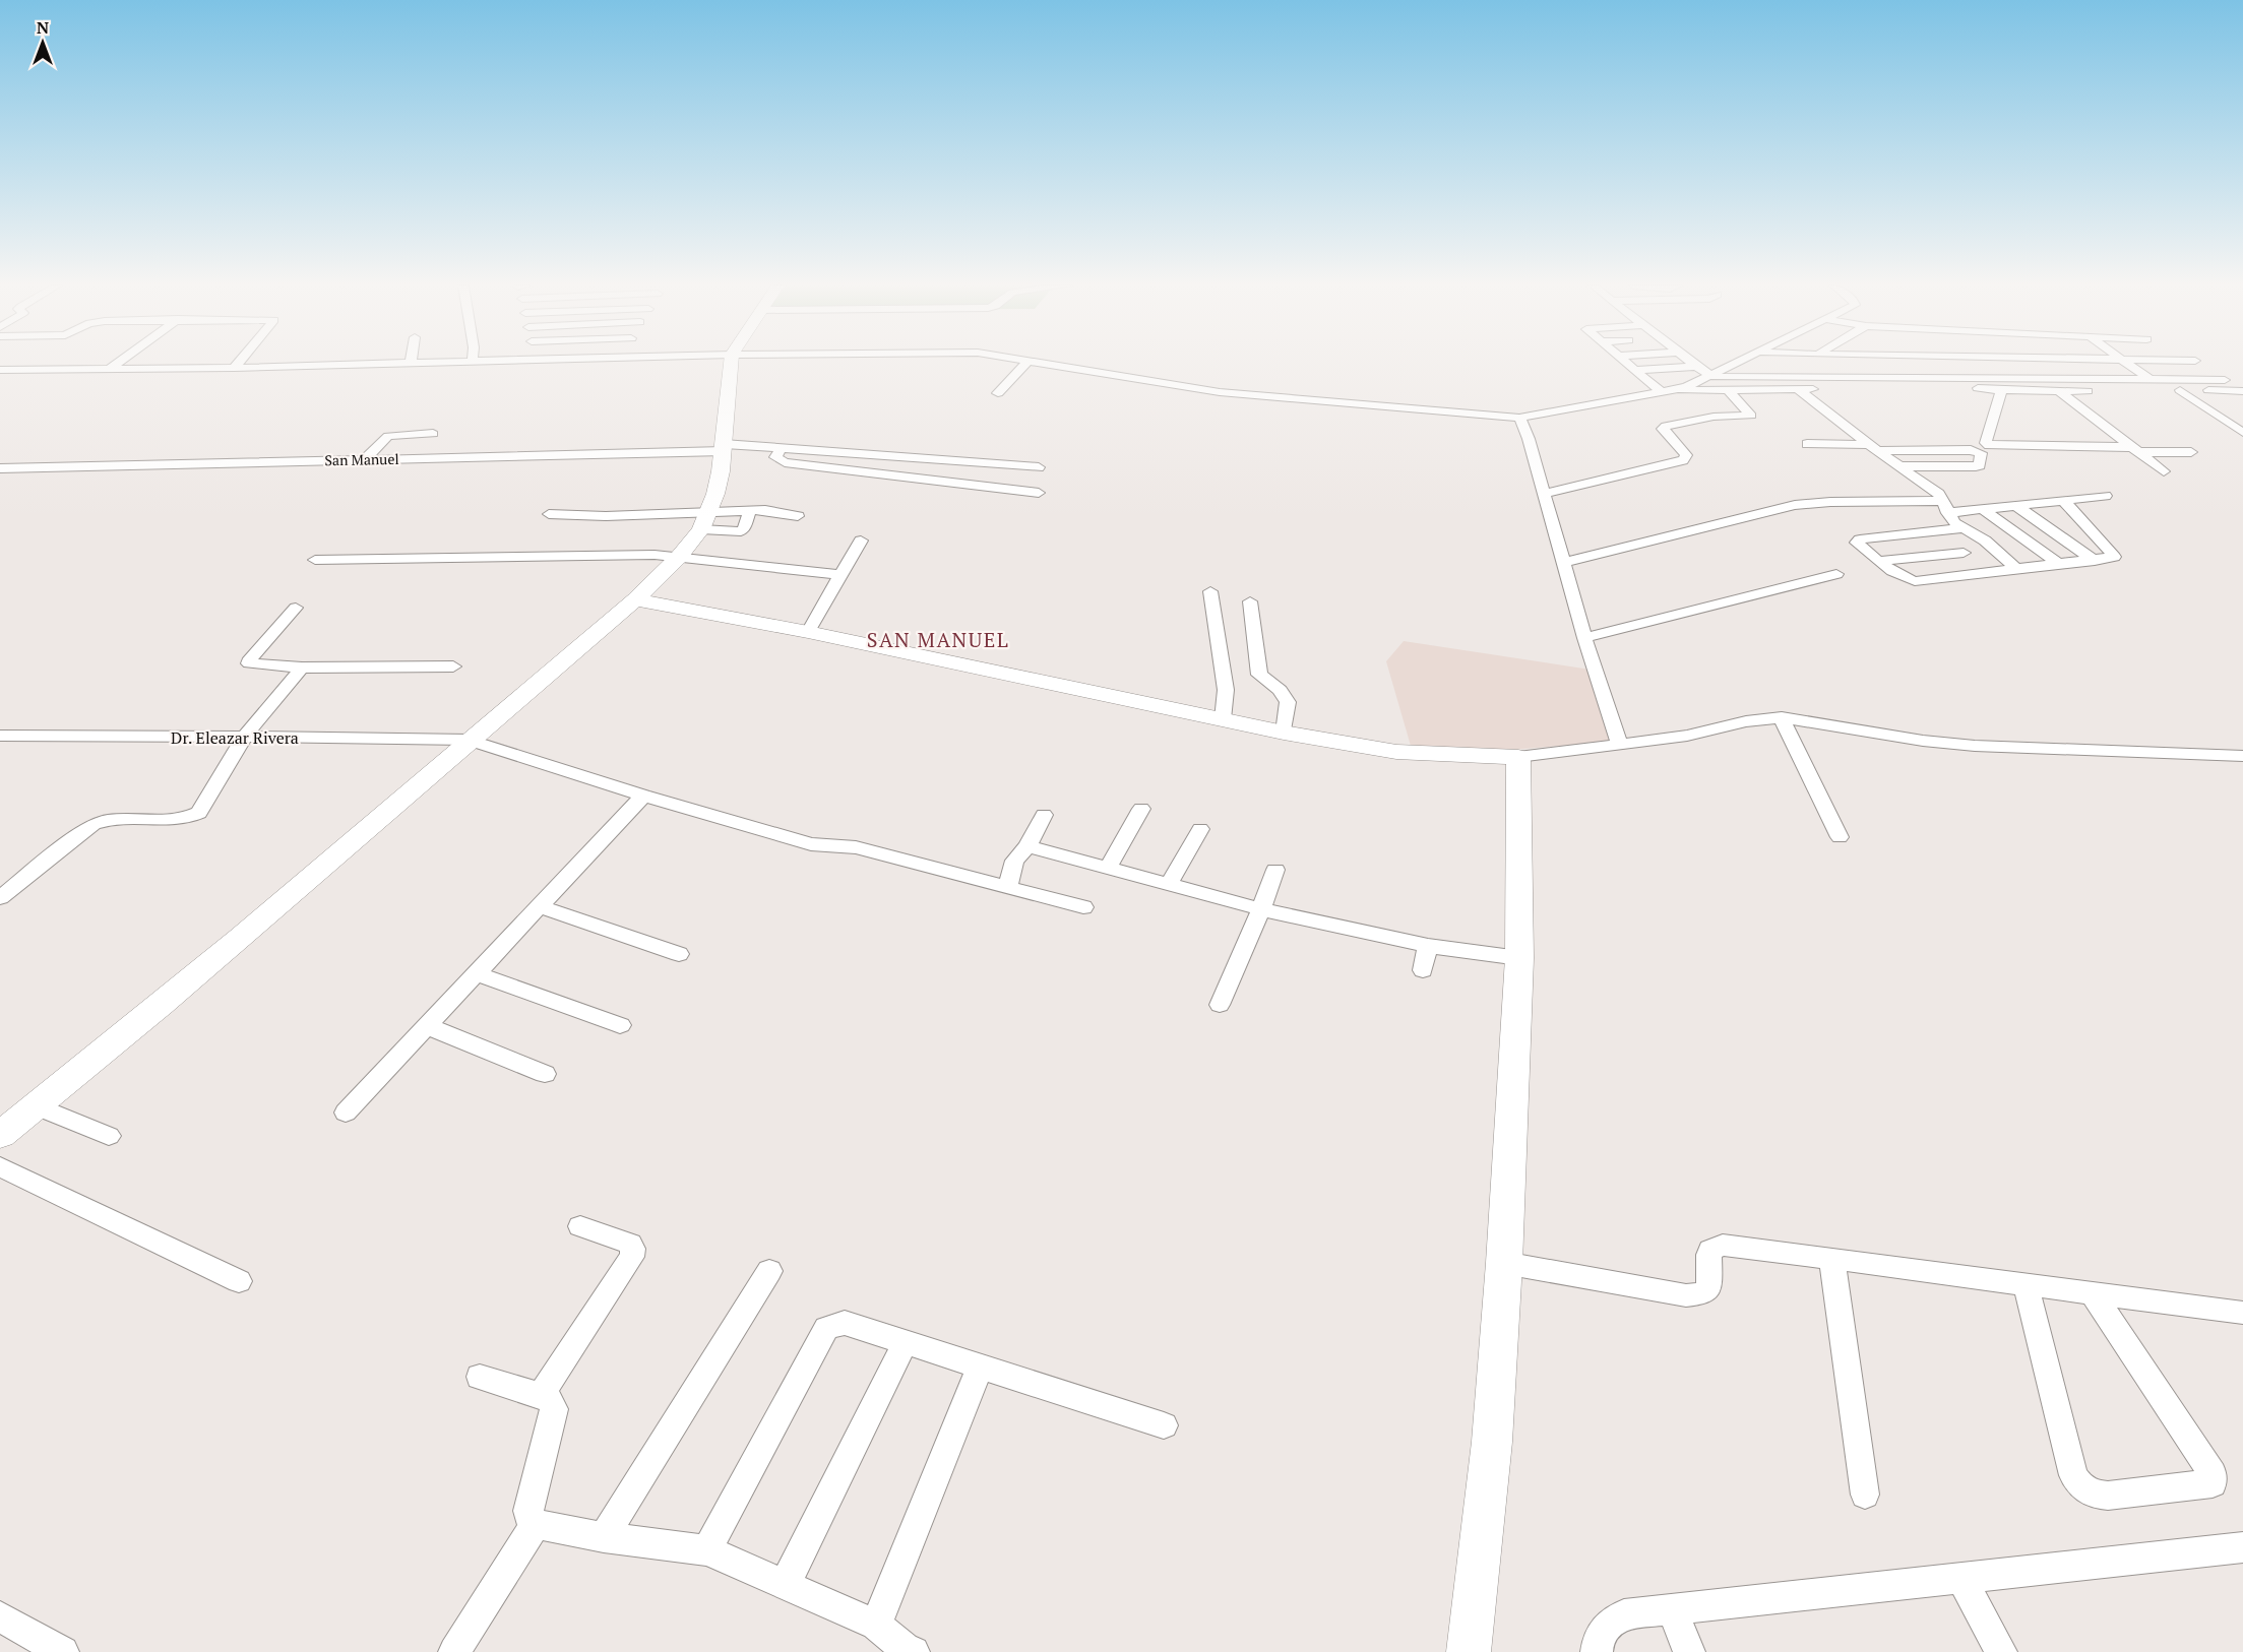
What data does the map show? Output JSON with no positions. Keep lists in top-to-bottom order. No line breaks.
{"streets":{"street":["San Manuel","Dr. Eleazar Rivera"]},"districts":["SAN MANUEL"],"north":"top"}
